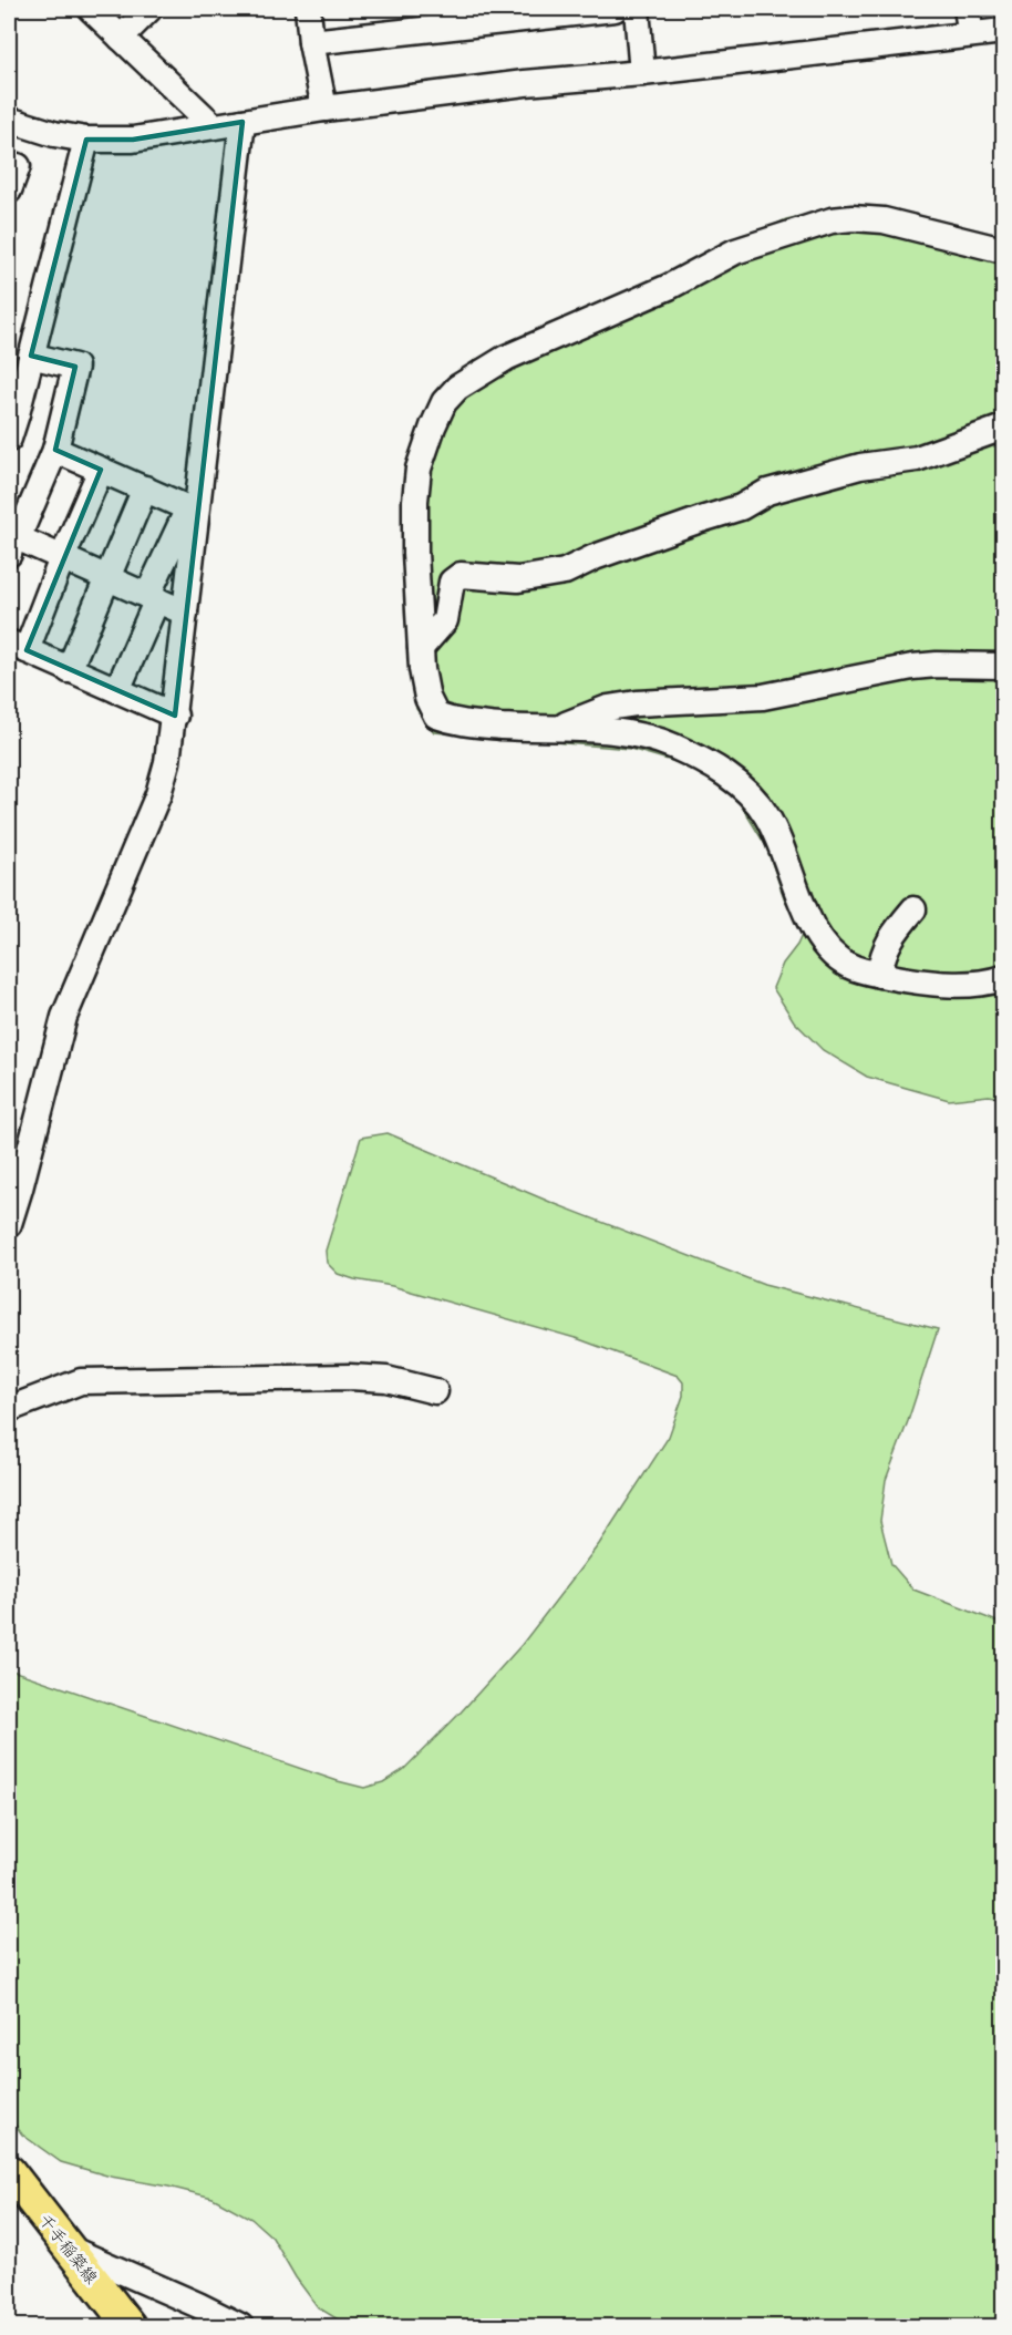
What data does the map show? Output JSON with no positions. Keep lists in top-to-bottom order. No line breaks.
{"streets":{"main road":["千手稲築線"]}}
